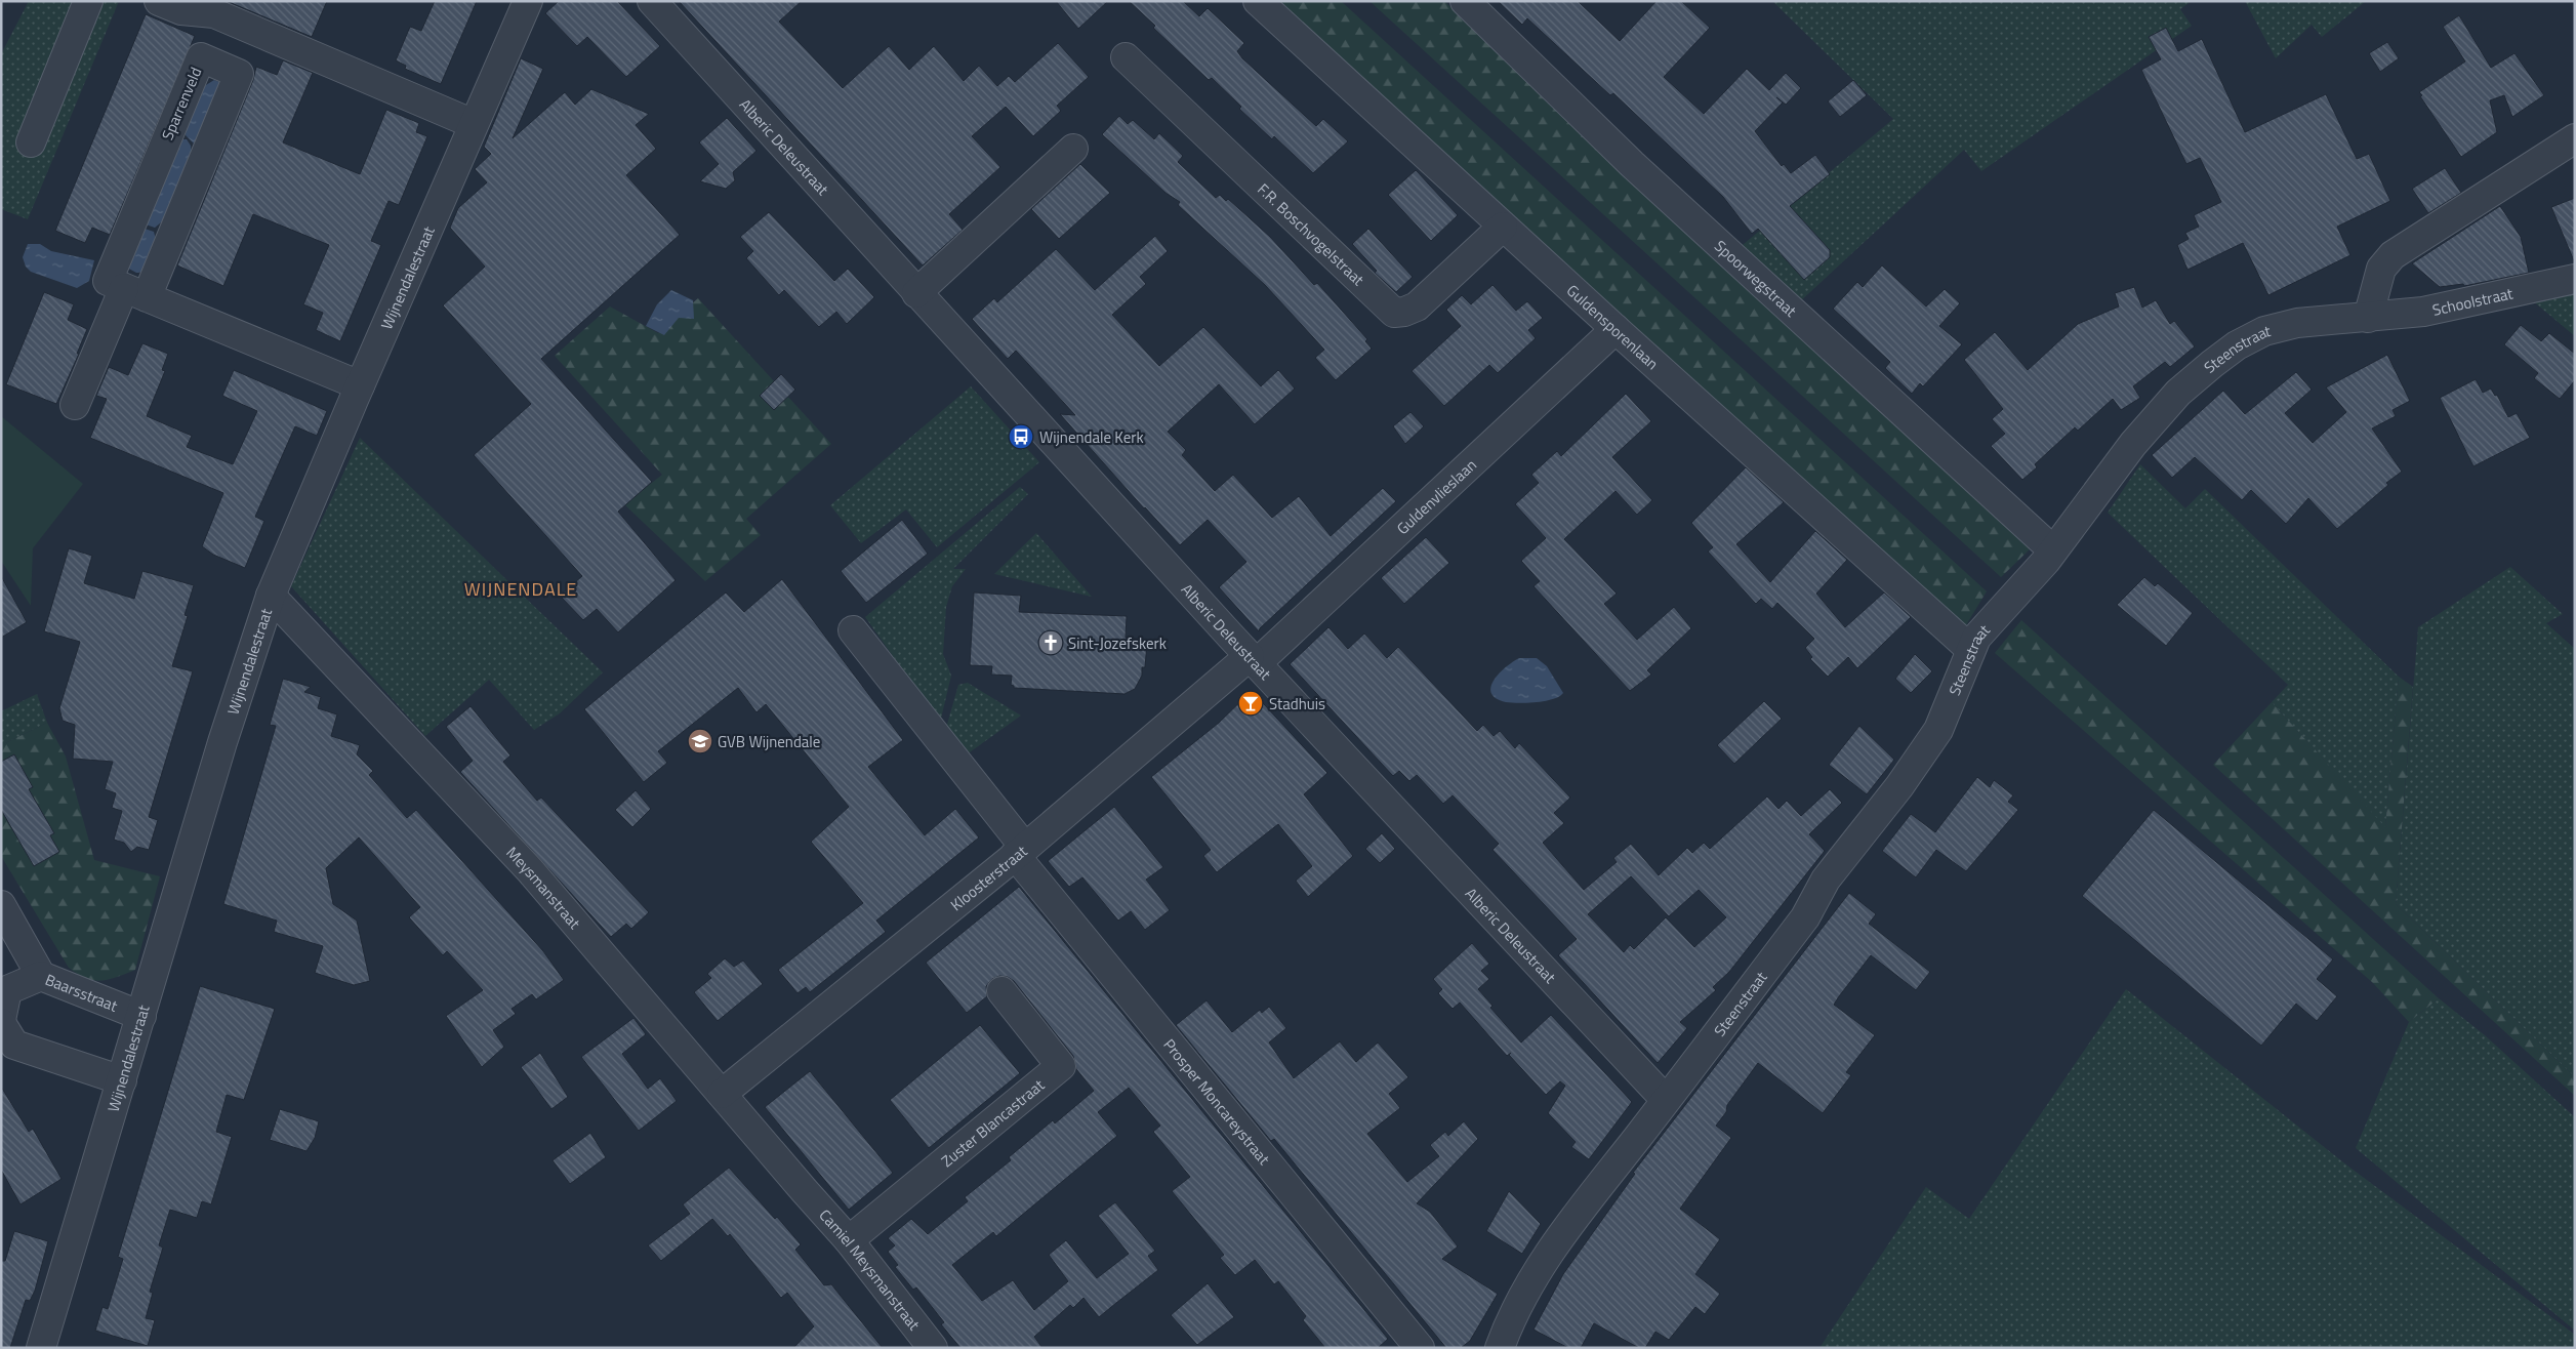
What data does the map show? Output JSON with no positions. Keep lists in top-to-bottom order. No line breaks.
{"streets":{"street":["Sparrenveld","Alberic Deleustraat","F.R. Boschvogelstraat","Wijnendalestraat","Spoorwegstraat","Schoolstraat","Guldensporenlaan","Steenstraat","Guldenvlieslaan","Kloosterstraat","Meysmanstraat","Baarsstraat","Prosper Moncareystraat","Zuster Blancastraat","Camiel Meysmanstraat"]},"crossings":[["Sparrenveld","Wijnendalestraat"],["Alberic Deleustraat","Steenstraat"],["Alberic Deleustraat","Guldenvlieslaan"],["Alberic Deleustraat","Kloosterstraat"],["F.R. Boschvogelstraat","Guldensporenlaan"],["Wijnendalestraat","Meysmanstraat"],["Wijnendalestraat","Baarsstraat"],["Spoorwegstraat","Steenstraat"],["Schoolstraat","Steenstraat"],["Guldensporenlaan","Steenstraat"],["Guldensporenlaan","Guldenvlieslaan"],["Guldenvlieslaan","Kloosterstraat"],["Kloosterstraat","Meysmanstraat"],["Kloosterstraat","Prosper Moncareystraat"],["Meysmanstraat","Camiel Meysmanstraat"],["Zuster Blancastraat","Camiel Meysmanstraat"]],"districts":["WIJNENDALE"],"places":{"bus stop":["Wijnendale Kerk"],"church":["Sint-Jozefskerk"],"bar":["Stadhuis"],"school or university":["GVB Wijnendale"]}}
